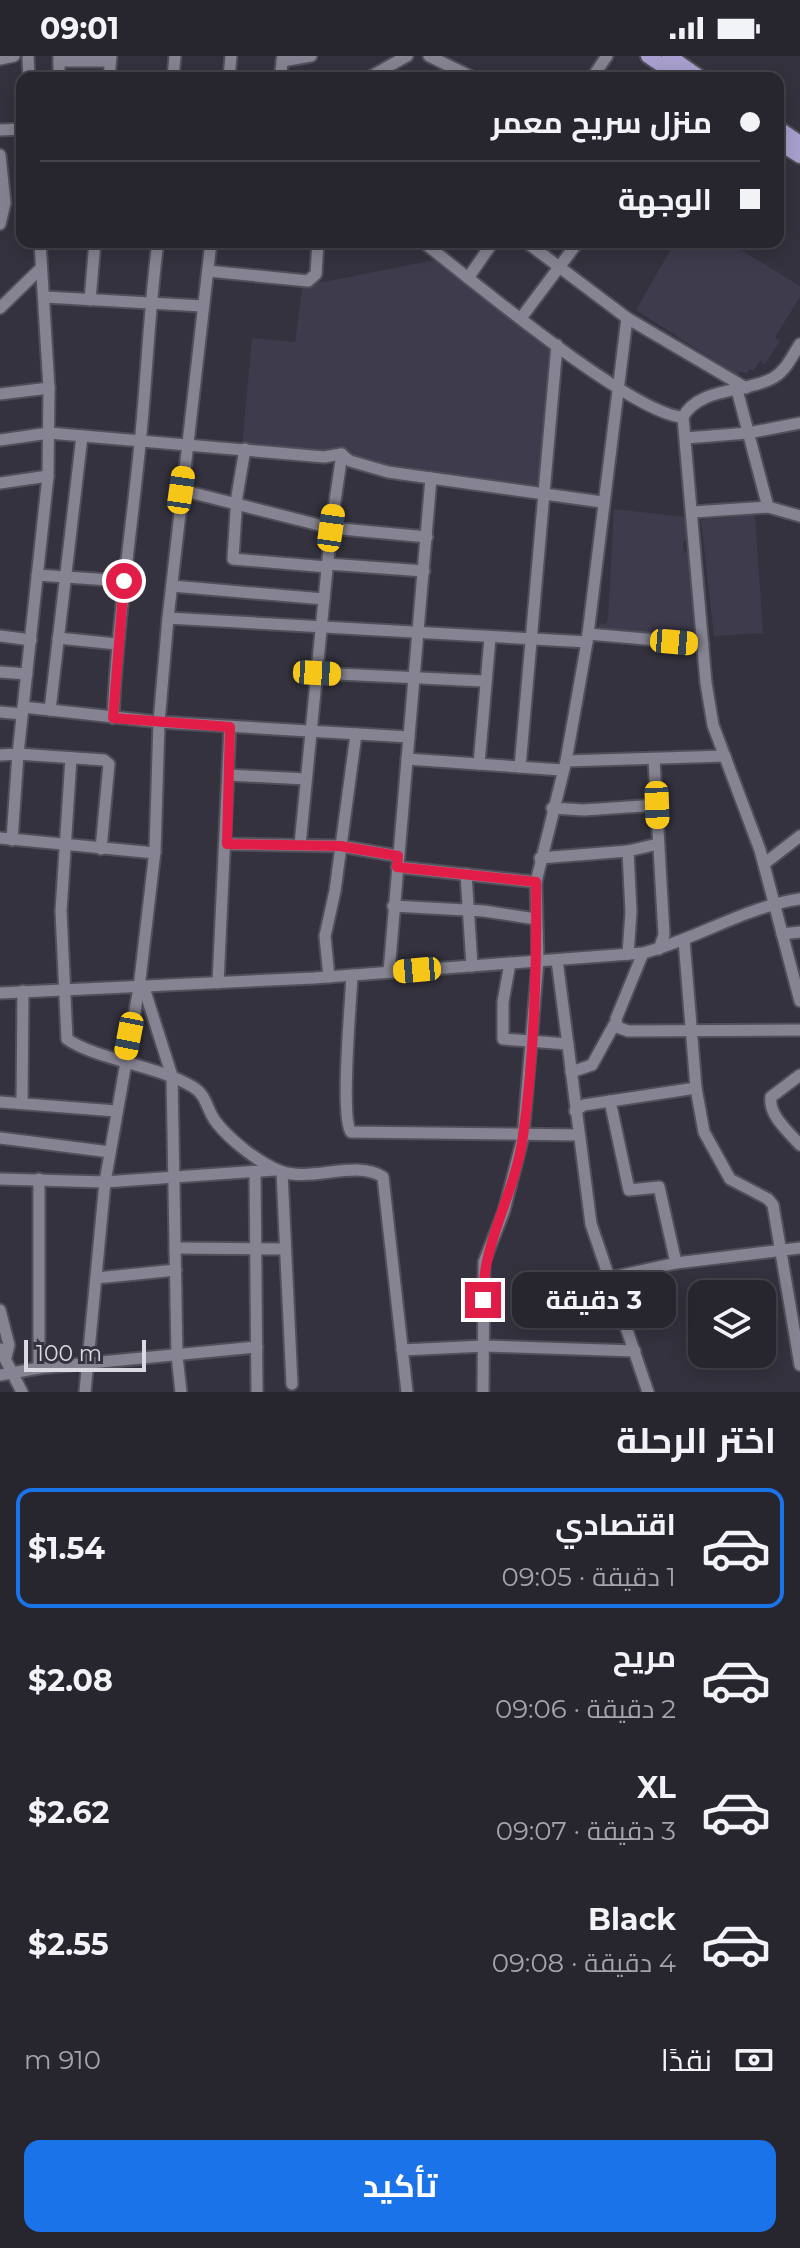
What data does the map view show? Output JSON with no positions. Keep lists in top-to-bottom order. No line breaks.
{"scale_bar":"100 m","page":{"status":"09:01","banner":["منزل سريح معمر","الوجهة"],"bubble":"3 دقيقة","scale":"100 m","heading":"اختر الرحلة","list":[{"name":"اقتصادي","note":"1 دقيقة · 09:05","value":"$1.54"},{"name":"مريح","note":"2 دقيقة · 09:06","value":"$2.08"},{"name":"XL","note":"3 دقيقة · 09:07","value":"$2.62"},{"name":"Black","note":"4 دقيقة · 09:08","value":"$2.55"}],"pay":["نقدًا","910 m"],"buttons":"تأكيد"}}
